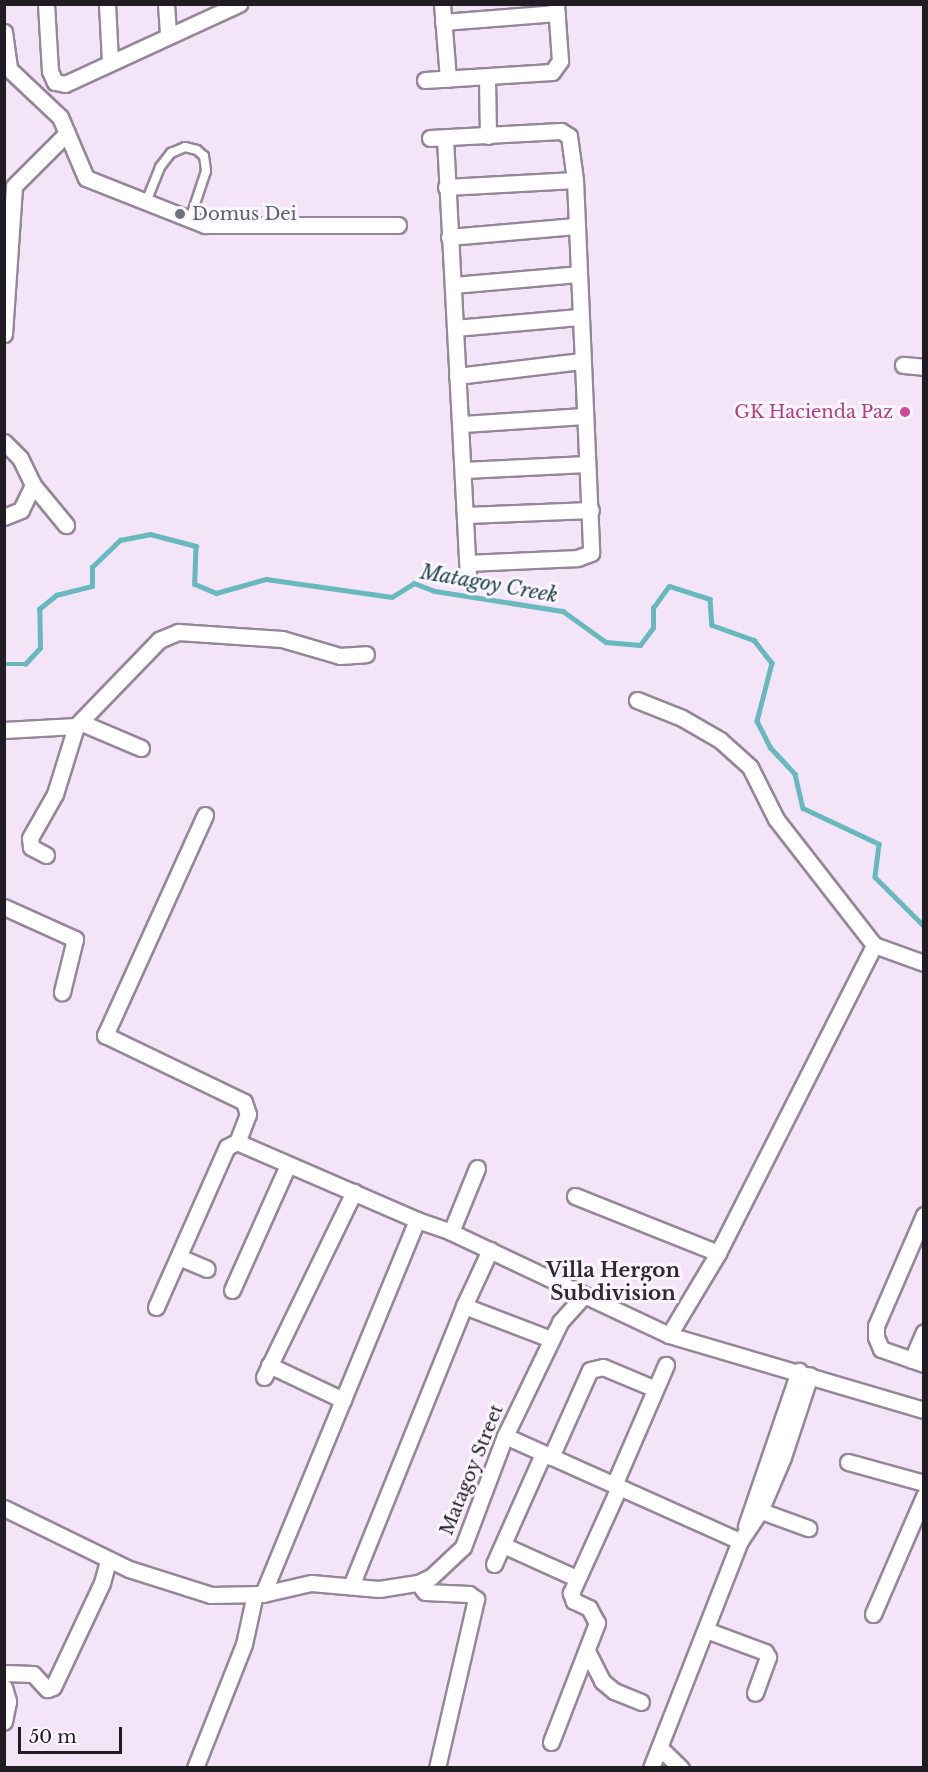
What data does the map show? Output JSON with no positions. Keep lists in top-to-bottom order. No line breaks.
{"streets":{"street":["Matagoy Street"]},"districts":["Villa Hergon Subdivision"],"water":["Matagoy Creek"],"places":["Domus Dei","GK Hacienda Paz"],"scale_bar":"50 m"}
